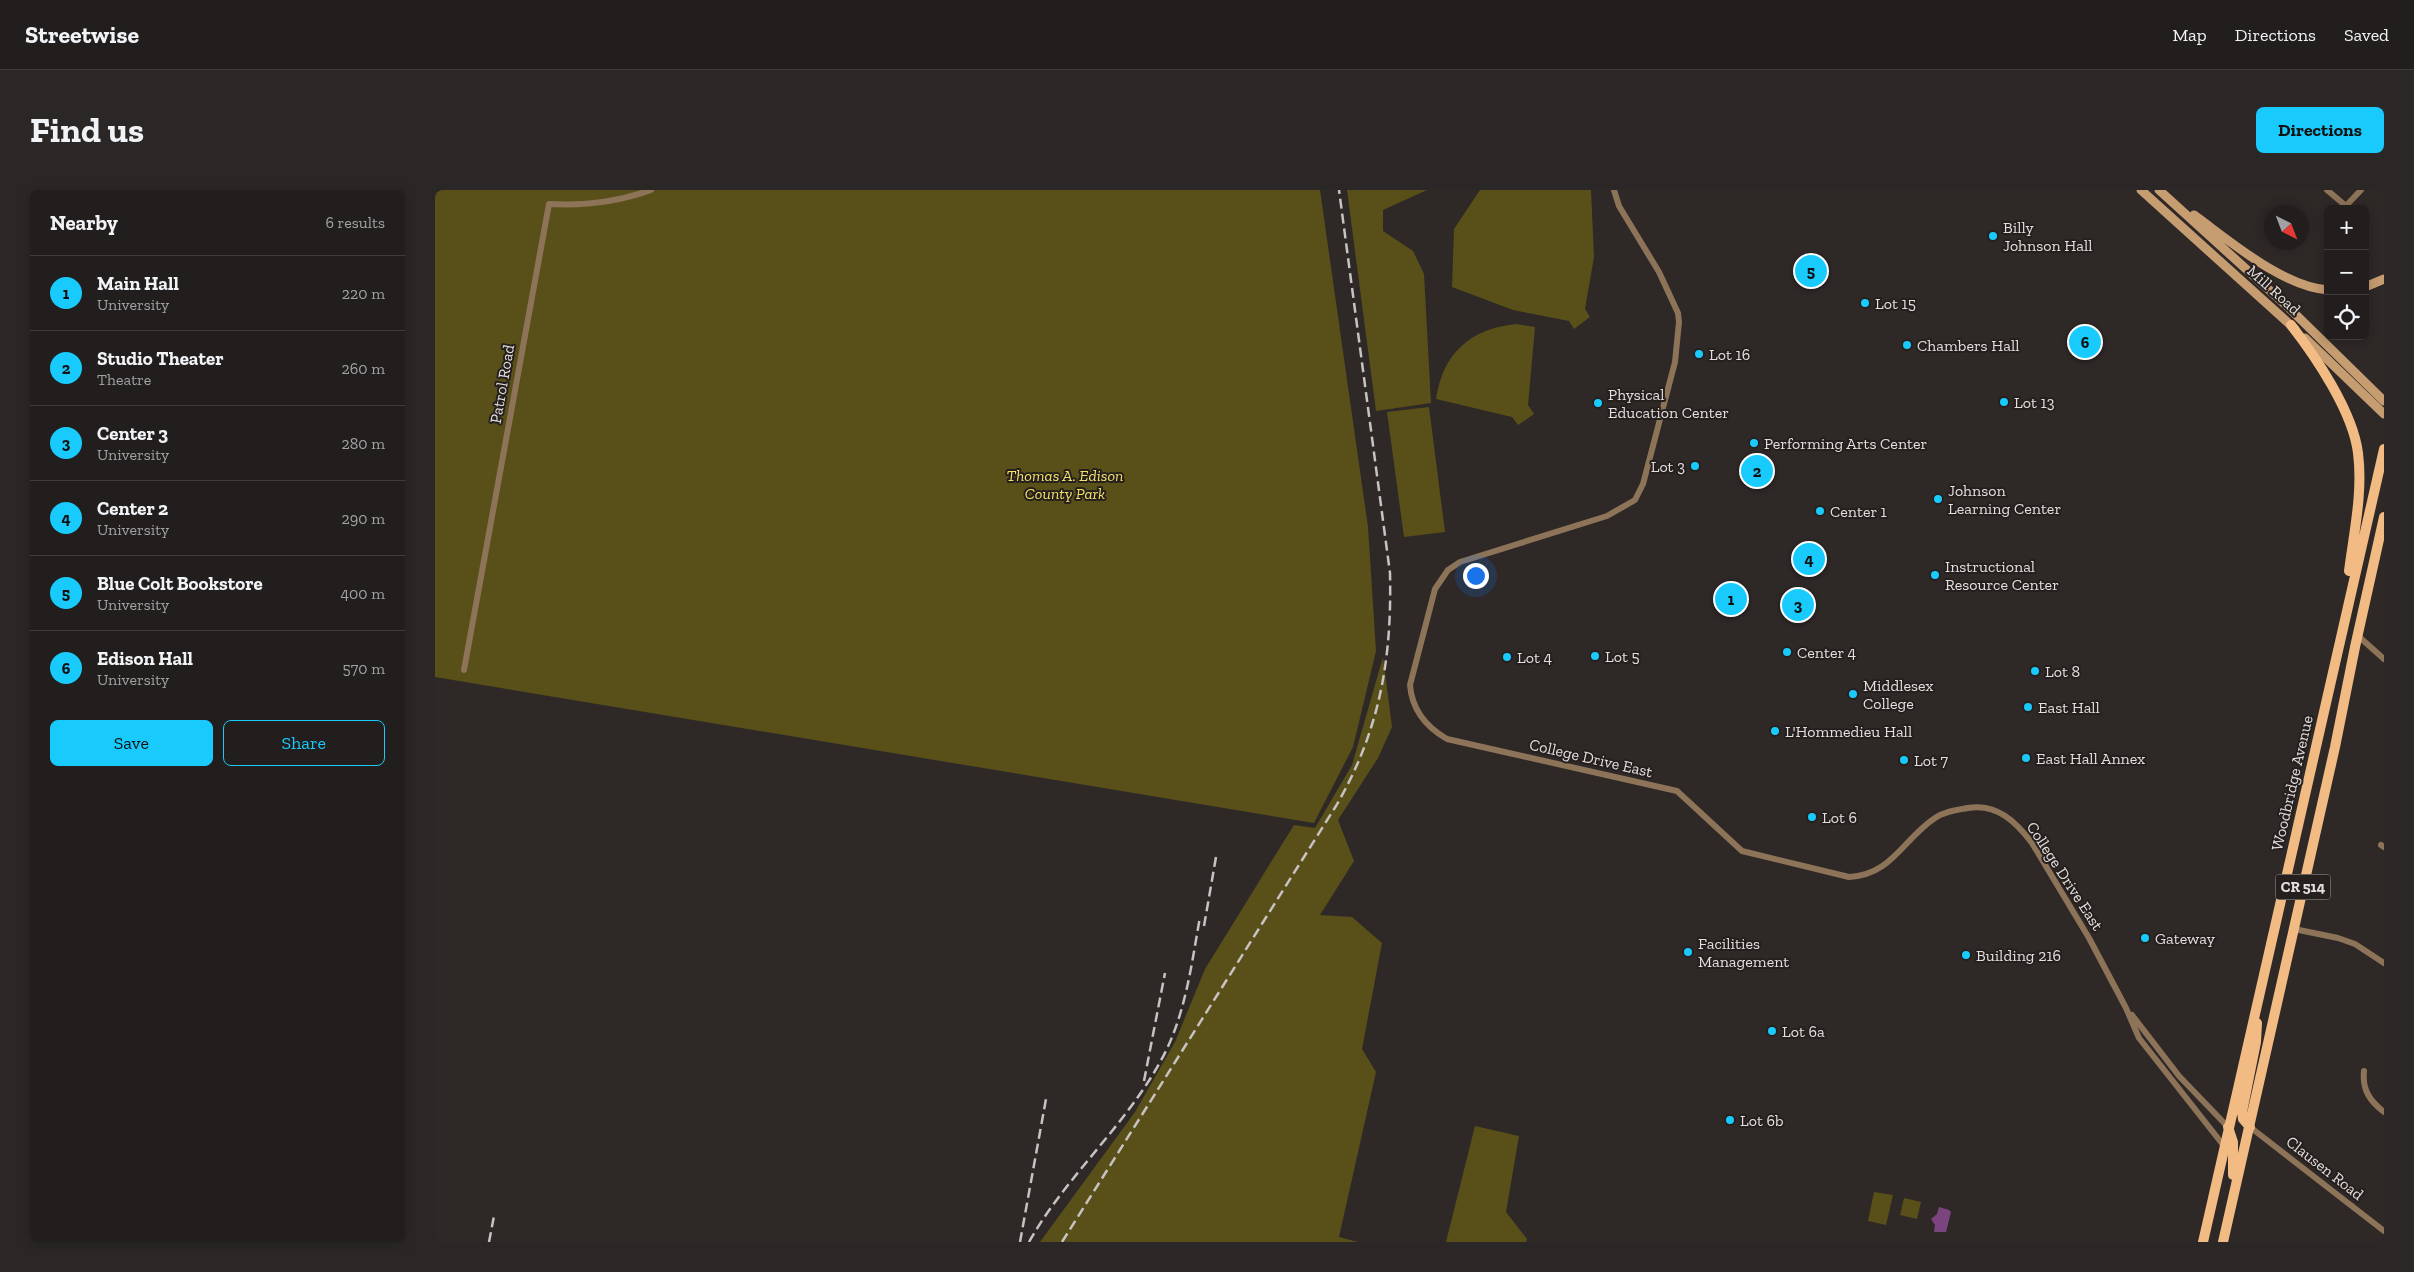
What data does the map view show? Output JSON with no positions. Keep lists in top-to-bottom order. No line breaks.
{"streets":{"main road":["Woodbridge Avenue","CR 514"],"street":["Mill Road","Patrol Road","College Drive East","Clausen Road"]},"crossings":[["College Drive East","Woodbridge Avenue"],["Woodbridge Avenue","Clausen Road"]],"parks":["Thomas A. Edison County Park"],"places":["Billy Johnson Hall","Lot 15","Chambers Hall","Lot 16","Lot 13","Physical Education Center","Performing Arts Center","Lot 3","Johnson Learning Center","Center 1","Instructional Resource Center","Center 4","Lot 5","Lot 4","Lot 8","Middlesex College","East Hall","L'Hommedieu Hall","East Hall Annex","Lot 7","Lot 6","Gateway","Facilities Management","Building 216","Lot 6a","Lot 6b"],"north":"bottom right","page":{"header":"Streetwise","nav":["Map","Directions","Saved"],"buttons":["Directions",["Save","Share"]],"title":"Find us","heading":["Nearby","6 results"],"map_buttons":["+","−"],"pins":["5","6","2","4","1","3"],"list":[{"mark":"1","name":"Main Hall","note":"University","value":"220 m"},{"mark":"2","name":"Studio Theater","note":"Theatre","value":"260 m"},{"mark":"3","name":"Center 3","note":"University","value":"280 m"},{"mark":"4","name":"Center 2","note":"University","value":"290 m"},{"mark":"5","name":"Blue Colt Bookstore","note":"University","value":"400 m"},{"mark":"6","name":"Edison Hall","note":"University","value":"570 m"}]}}
